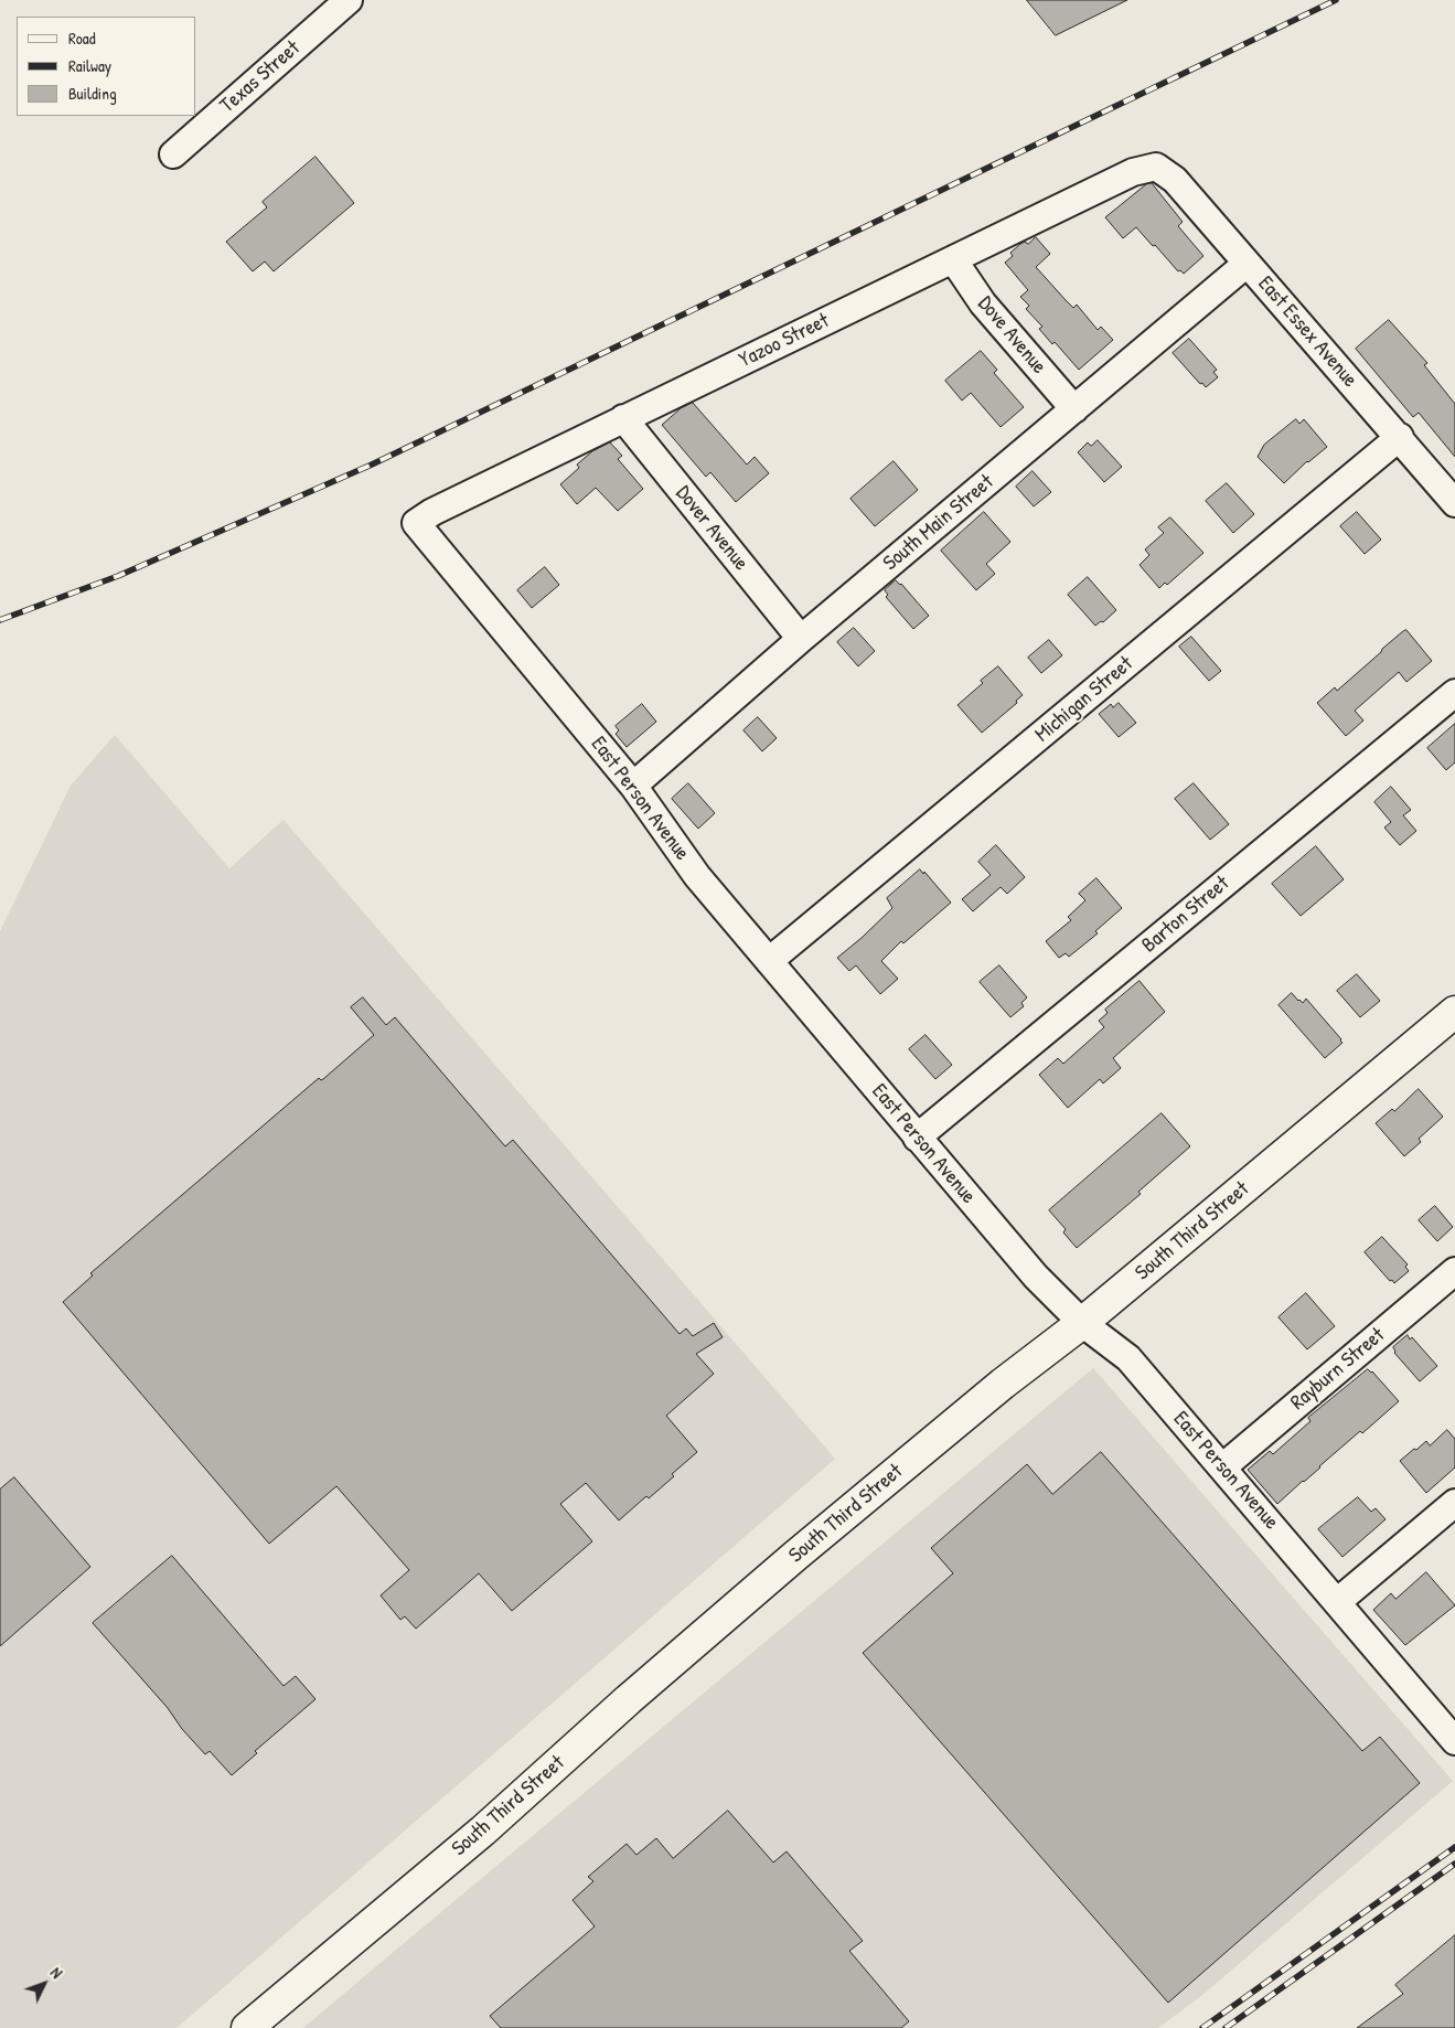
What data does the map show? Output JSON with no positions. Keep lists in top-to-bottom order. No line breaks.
{"streets":{"main road":["South Third Street"],"street":["Texas Street","East Essex Avenue","Dove Avenue","Yazoo Street","South Main Street","Dover Avenue","Michigan Street","East Person Avenue","Barton Street","Rayburn Street"]},"crossings":[["East Essex Avenue","Yazoo Street"],["East Essex Avenue","South Main Street"],["East Essex Avenue","Michigan Street"],["Dove Avenue","Yazoo Street"],["Dove Avenue","South Main Street"],["Yazoo Street","Dover Avenue"],["Yazoo Street","East Person Avenue"],["South Main Street","Dover Avenue"],["South Main Street","East Person Avenue"],["Michigan Street","East Person Avenue"],["East Person Avenue","Barton Street"],["East Person Avenue","South Third Street"],["East Person Avenue","Rayburn Street"]],"legend":["Road","Railway","Building"],"north":"top right"}
